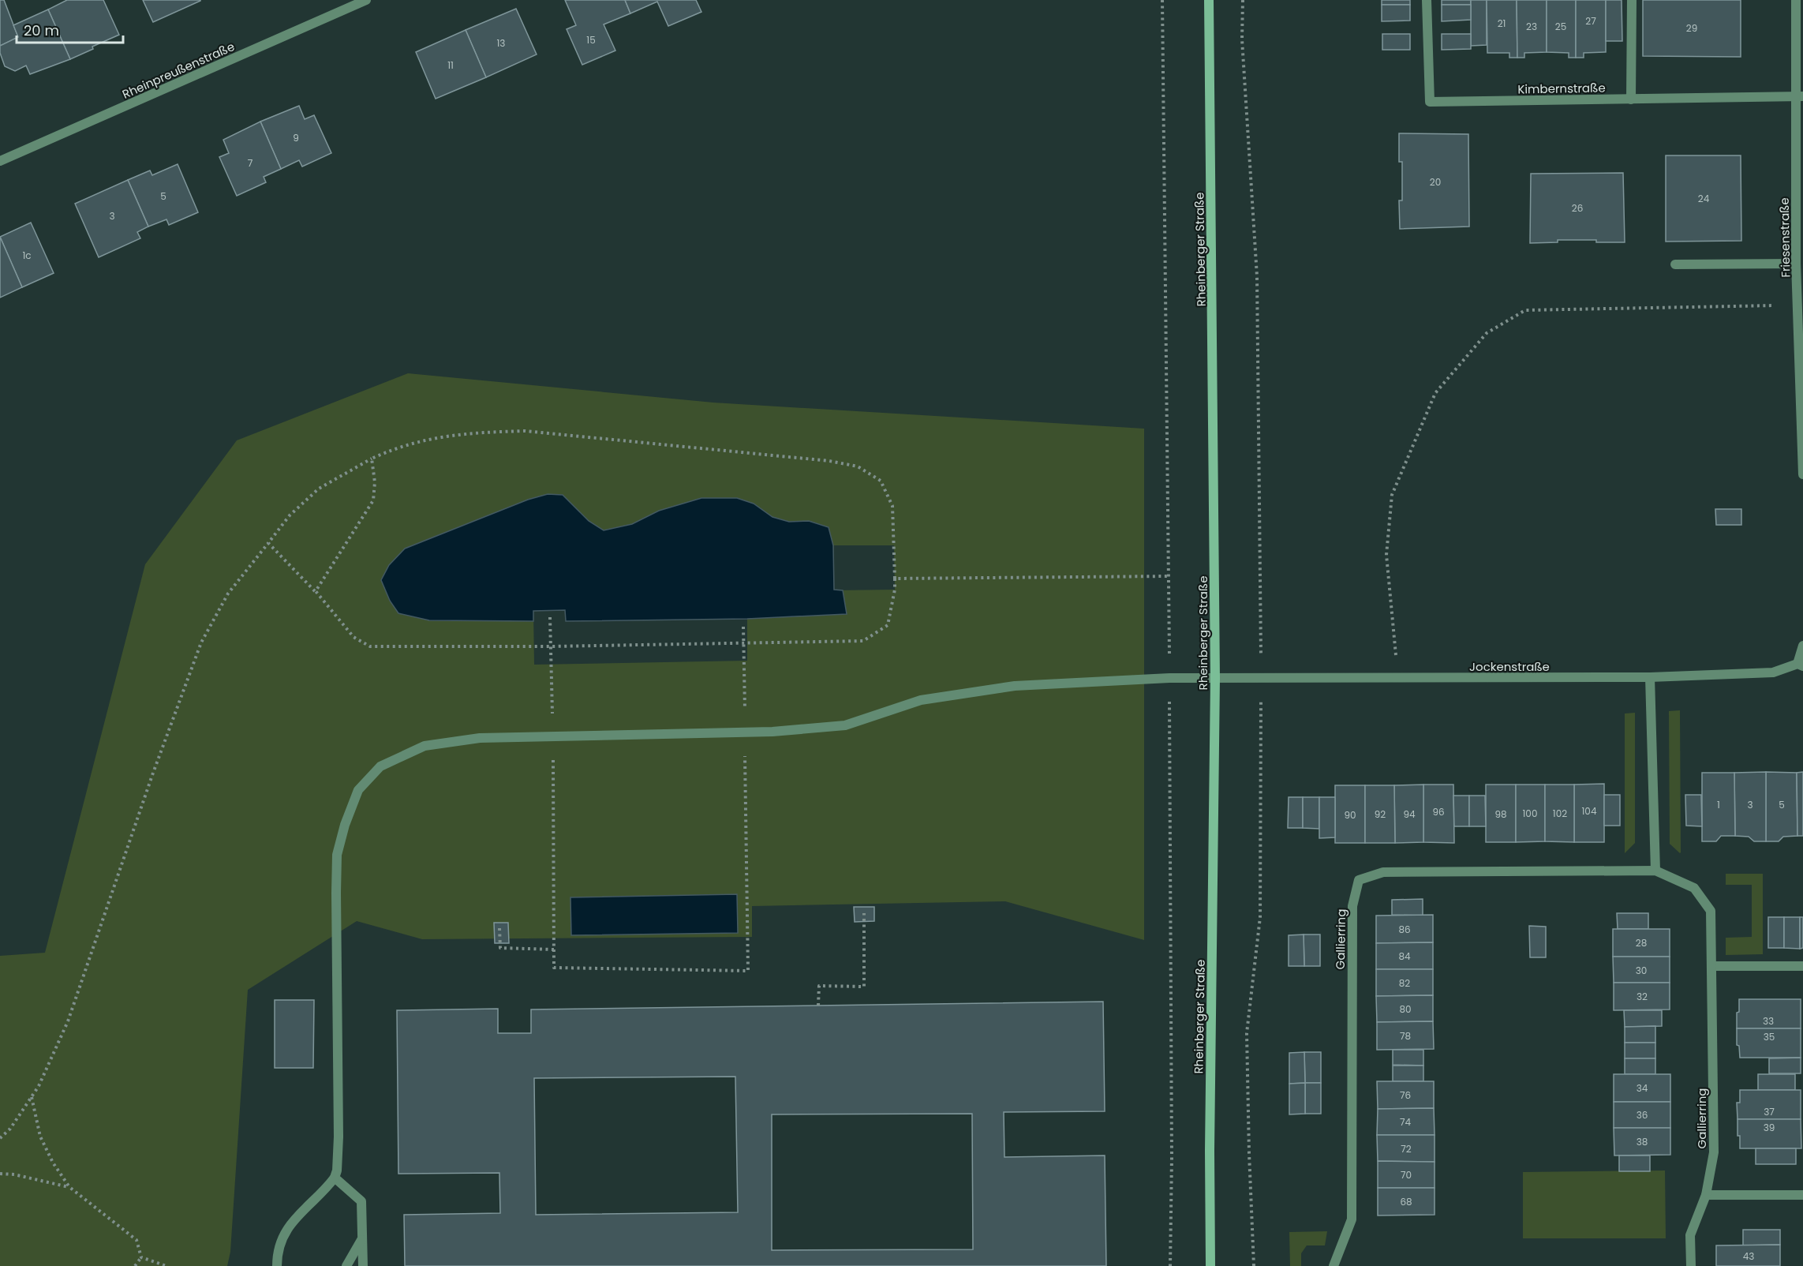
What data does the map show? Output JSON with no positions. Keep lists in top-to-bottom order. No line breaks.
{"streets":{"main road":["Rheinberger Straße"],"street":["Rheinpreußenstraße","Kimbernstraße","Friesenstraße","Jockenstraße","Gallierring"]},"crossings":[["Kimbernstraße","Friesenstraße"],["Rheinberger Straße","Jockenstraße"]],"house_numbers":["27","21","23","25","29","15","13","11","9","7","20","5","24","26","3","1c","1","3","5","104","96","100","102","92","94","98","90","86","28","84","30","82","32","80","33","78","35","34","76","37","36","74","39","38","72","70","68","43"],"scale_bar":"20 m"}
